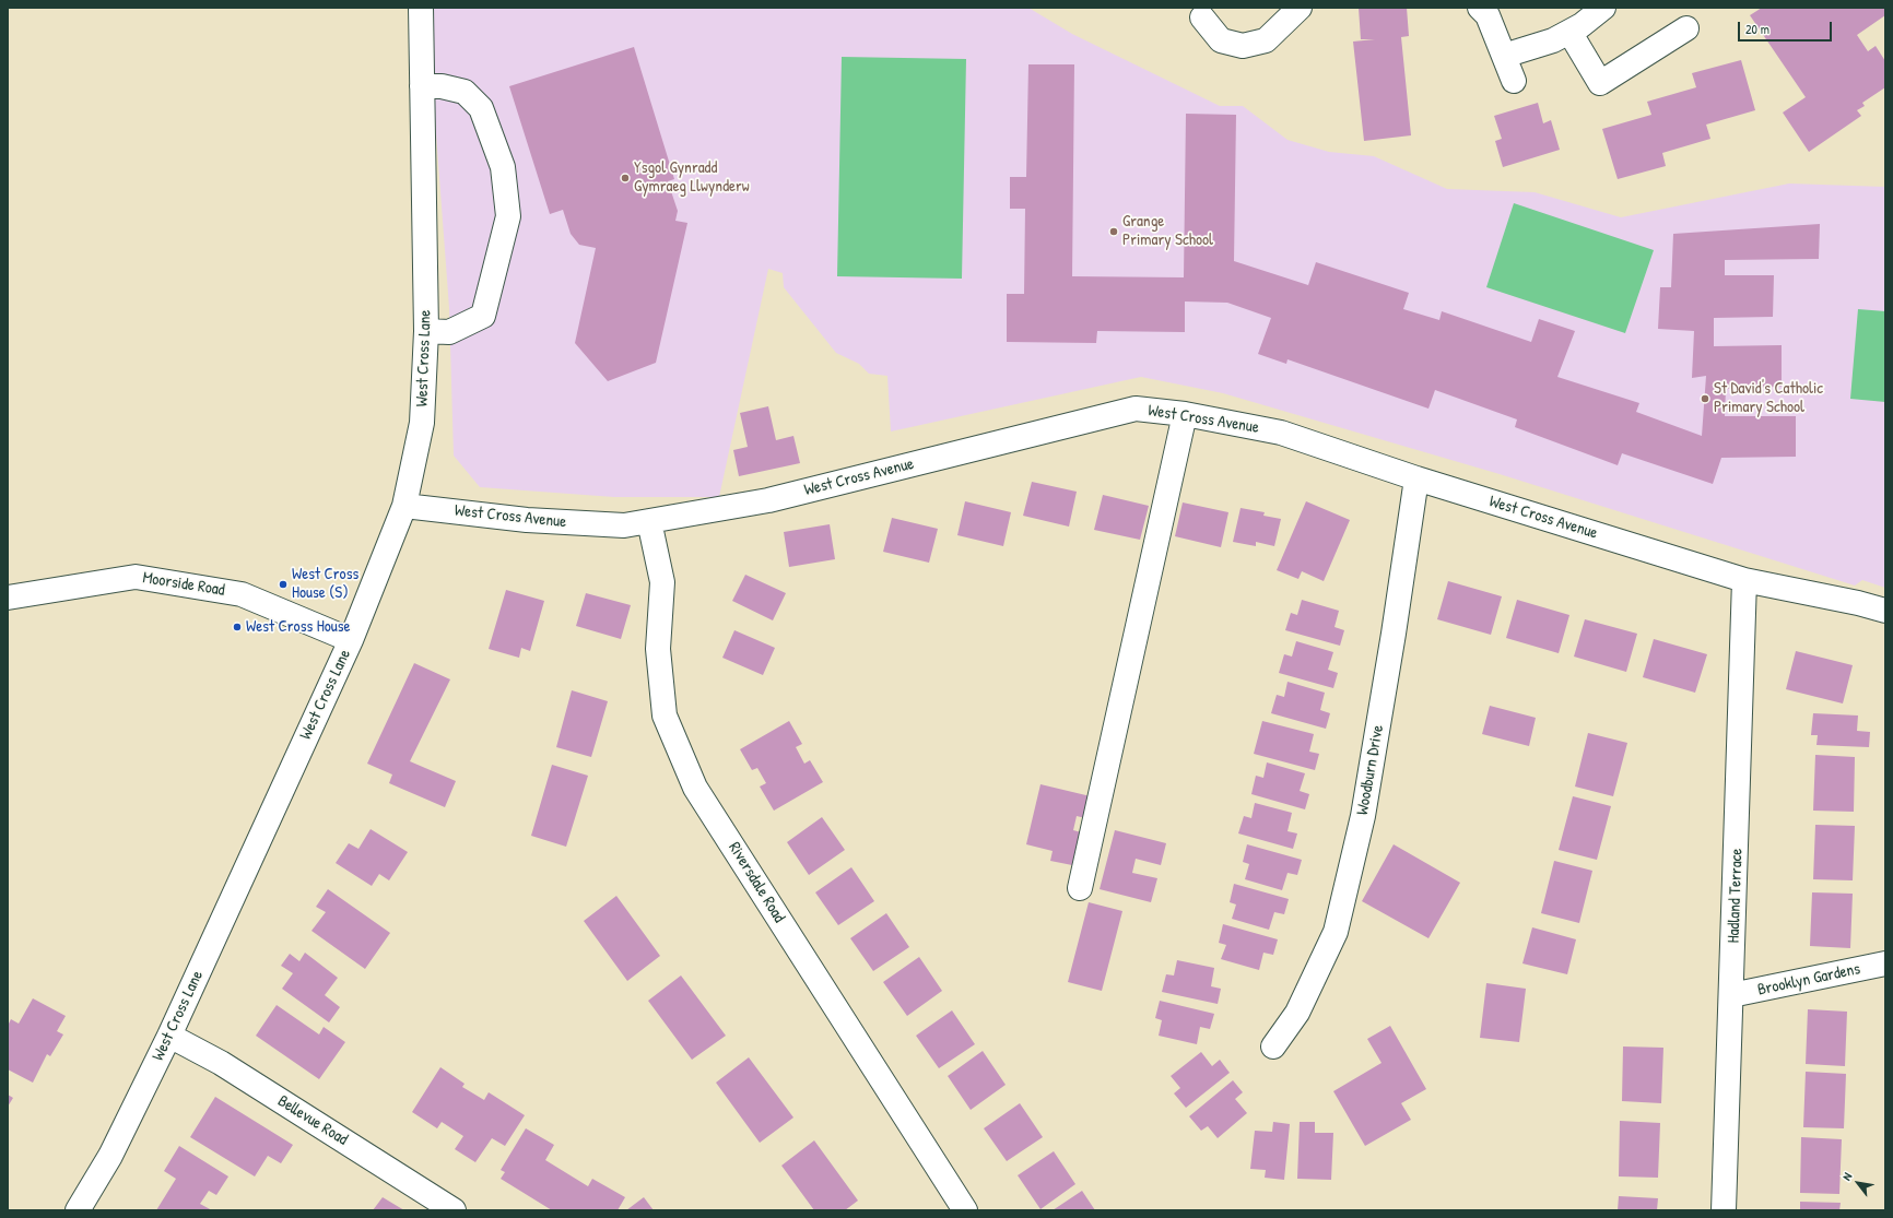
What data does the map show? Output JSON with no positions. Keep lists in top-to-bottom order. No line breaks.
{"streets":{"street":["West Cross Lane","West Cross Avenue","Moorside Road","Woodburn Drive","Riversdale Road","Hadland Terrace","Brooklyn Gardens","Bellevue Road"]},"crossings":[["West Cross Lane","West Cross Avenue"],["West Cross Lane","Moorside Road"],["West Cross Lane","Bellevue Road"],["West Cross Avenue","Woodburn Drive"],["West Cross Avenue","Riversdale Road"],["West Cross Avenue","Hadland Terrace"],["Hadland Terrace","Brooklyn Gardens"]],"places":["Ysgol Gynradd Gymraeg Llwynderw","Grange Primary School","St David's Catholic Primary School","West Cross House (S)","West Cross House"],"scale_bar":"20 m","north":"top left"}
